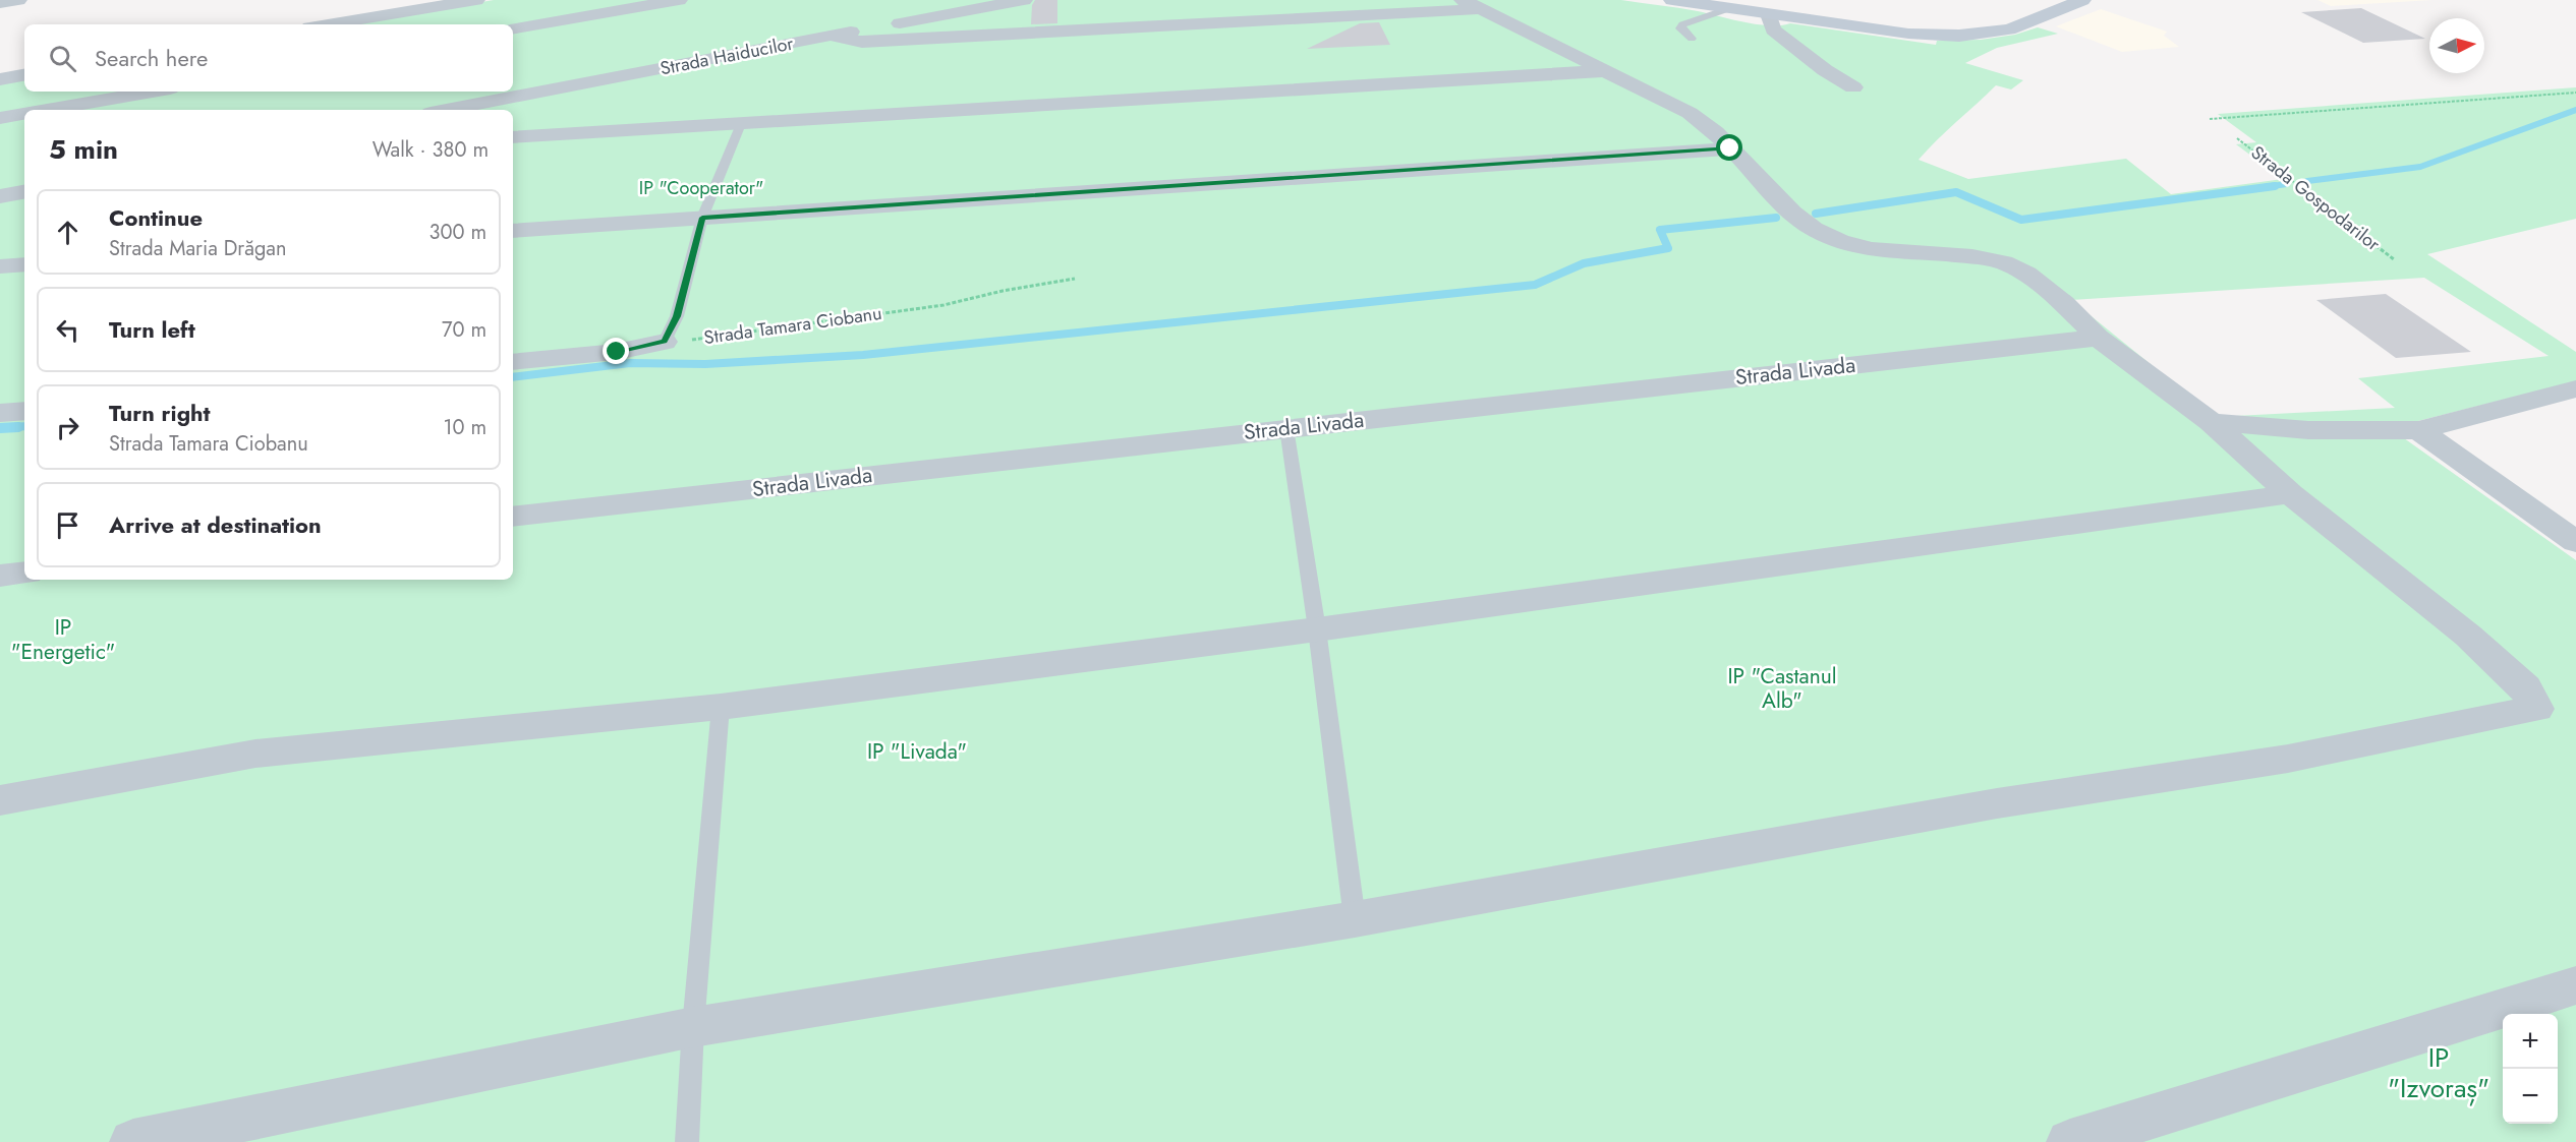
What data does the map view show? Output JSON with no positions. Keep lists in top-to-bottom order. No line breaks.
{"streets":{"street":["Strada Haiducilor","Strada Livada"],"path":["Strada Gospodarilor","Strada Tamara Ciobanu"]},"parks":["IP \"Cooperator\"","IP \"Energetic\"","IP \"Castanul Alb\"","IP \"Livada\"","IP \"Izvoraș\""],"north":"right","page":{"search":"Search here","heading":["5 min","Walk · 380 m"],"list":[["Continue","Strada Maria Drăgan","300 m"],["Turn left","70 m"],["Turn right","Strada Tamara Ciobanu","10 m"],"Arrive at destination"],"map_buttons":["+","−"]}}
